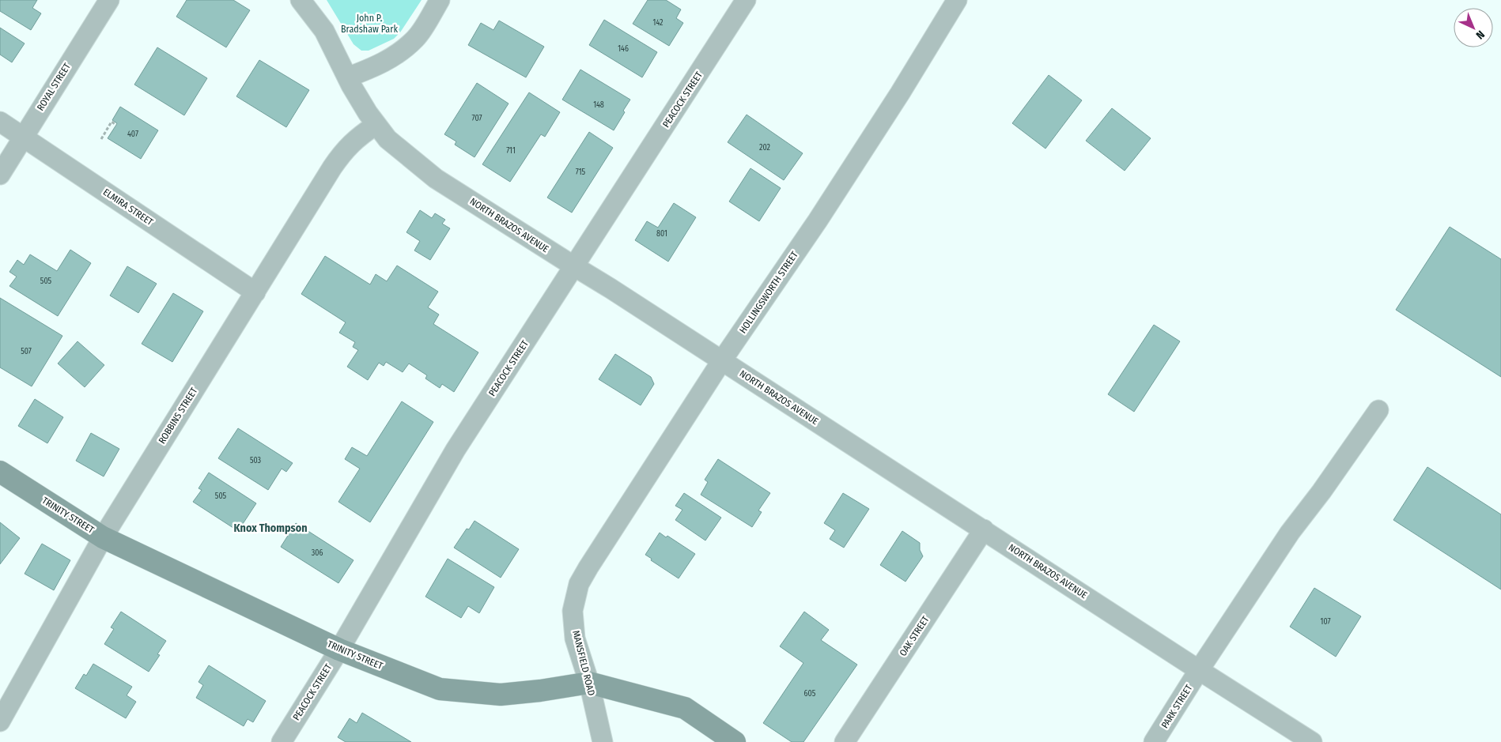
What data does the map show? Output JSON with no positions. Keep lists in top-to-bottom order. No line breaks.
{"streets":{"street":["ROYAL STREET","PEACOCK STREET","ELMIRA STREET","NORTH BRAZOS AVENUE","HOLLINGSWORTH STREET","ROBBINS STREET","TRINITY STREET","OAK STREET","MANSFIELD ROAD","PARK STREET"]},"crossings":[["ROYAL STREET","ELMIRA STREET"],["PEACOCK STREET","NORTH BRAZOS AVENUE"],["PEACOCK STREET","TRINITY STREET"],["ELMIRA STREET","ROBBINS STREET"],["NORTH BRAZOS AVENUE","HOLLINGSWORTH STREET"],["NORTH BRAZOS AVENUE","ROBBINS STREET"],["NORTH BRAZOS AVENUE","OAK STREET"],["NORTH BRAZOS AVENUE","PARK STREET"],["HOLLINGSWORTH STREET","MANSFIELD ROAD"],["ROBBINS STREET","TRINITY STREET"],["TRINITY STREET","MANSFIELD ROAD"]],"districts":["Knox Thompson"],"parks":["John P. Bradshaw Park"],"house_numbers":["142","146","148","707","407","202","711","715","801","505","507","503","505","306","107","605"],"north":"bottom right"}
